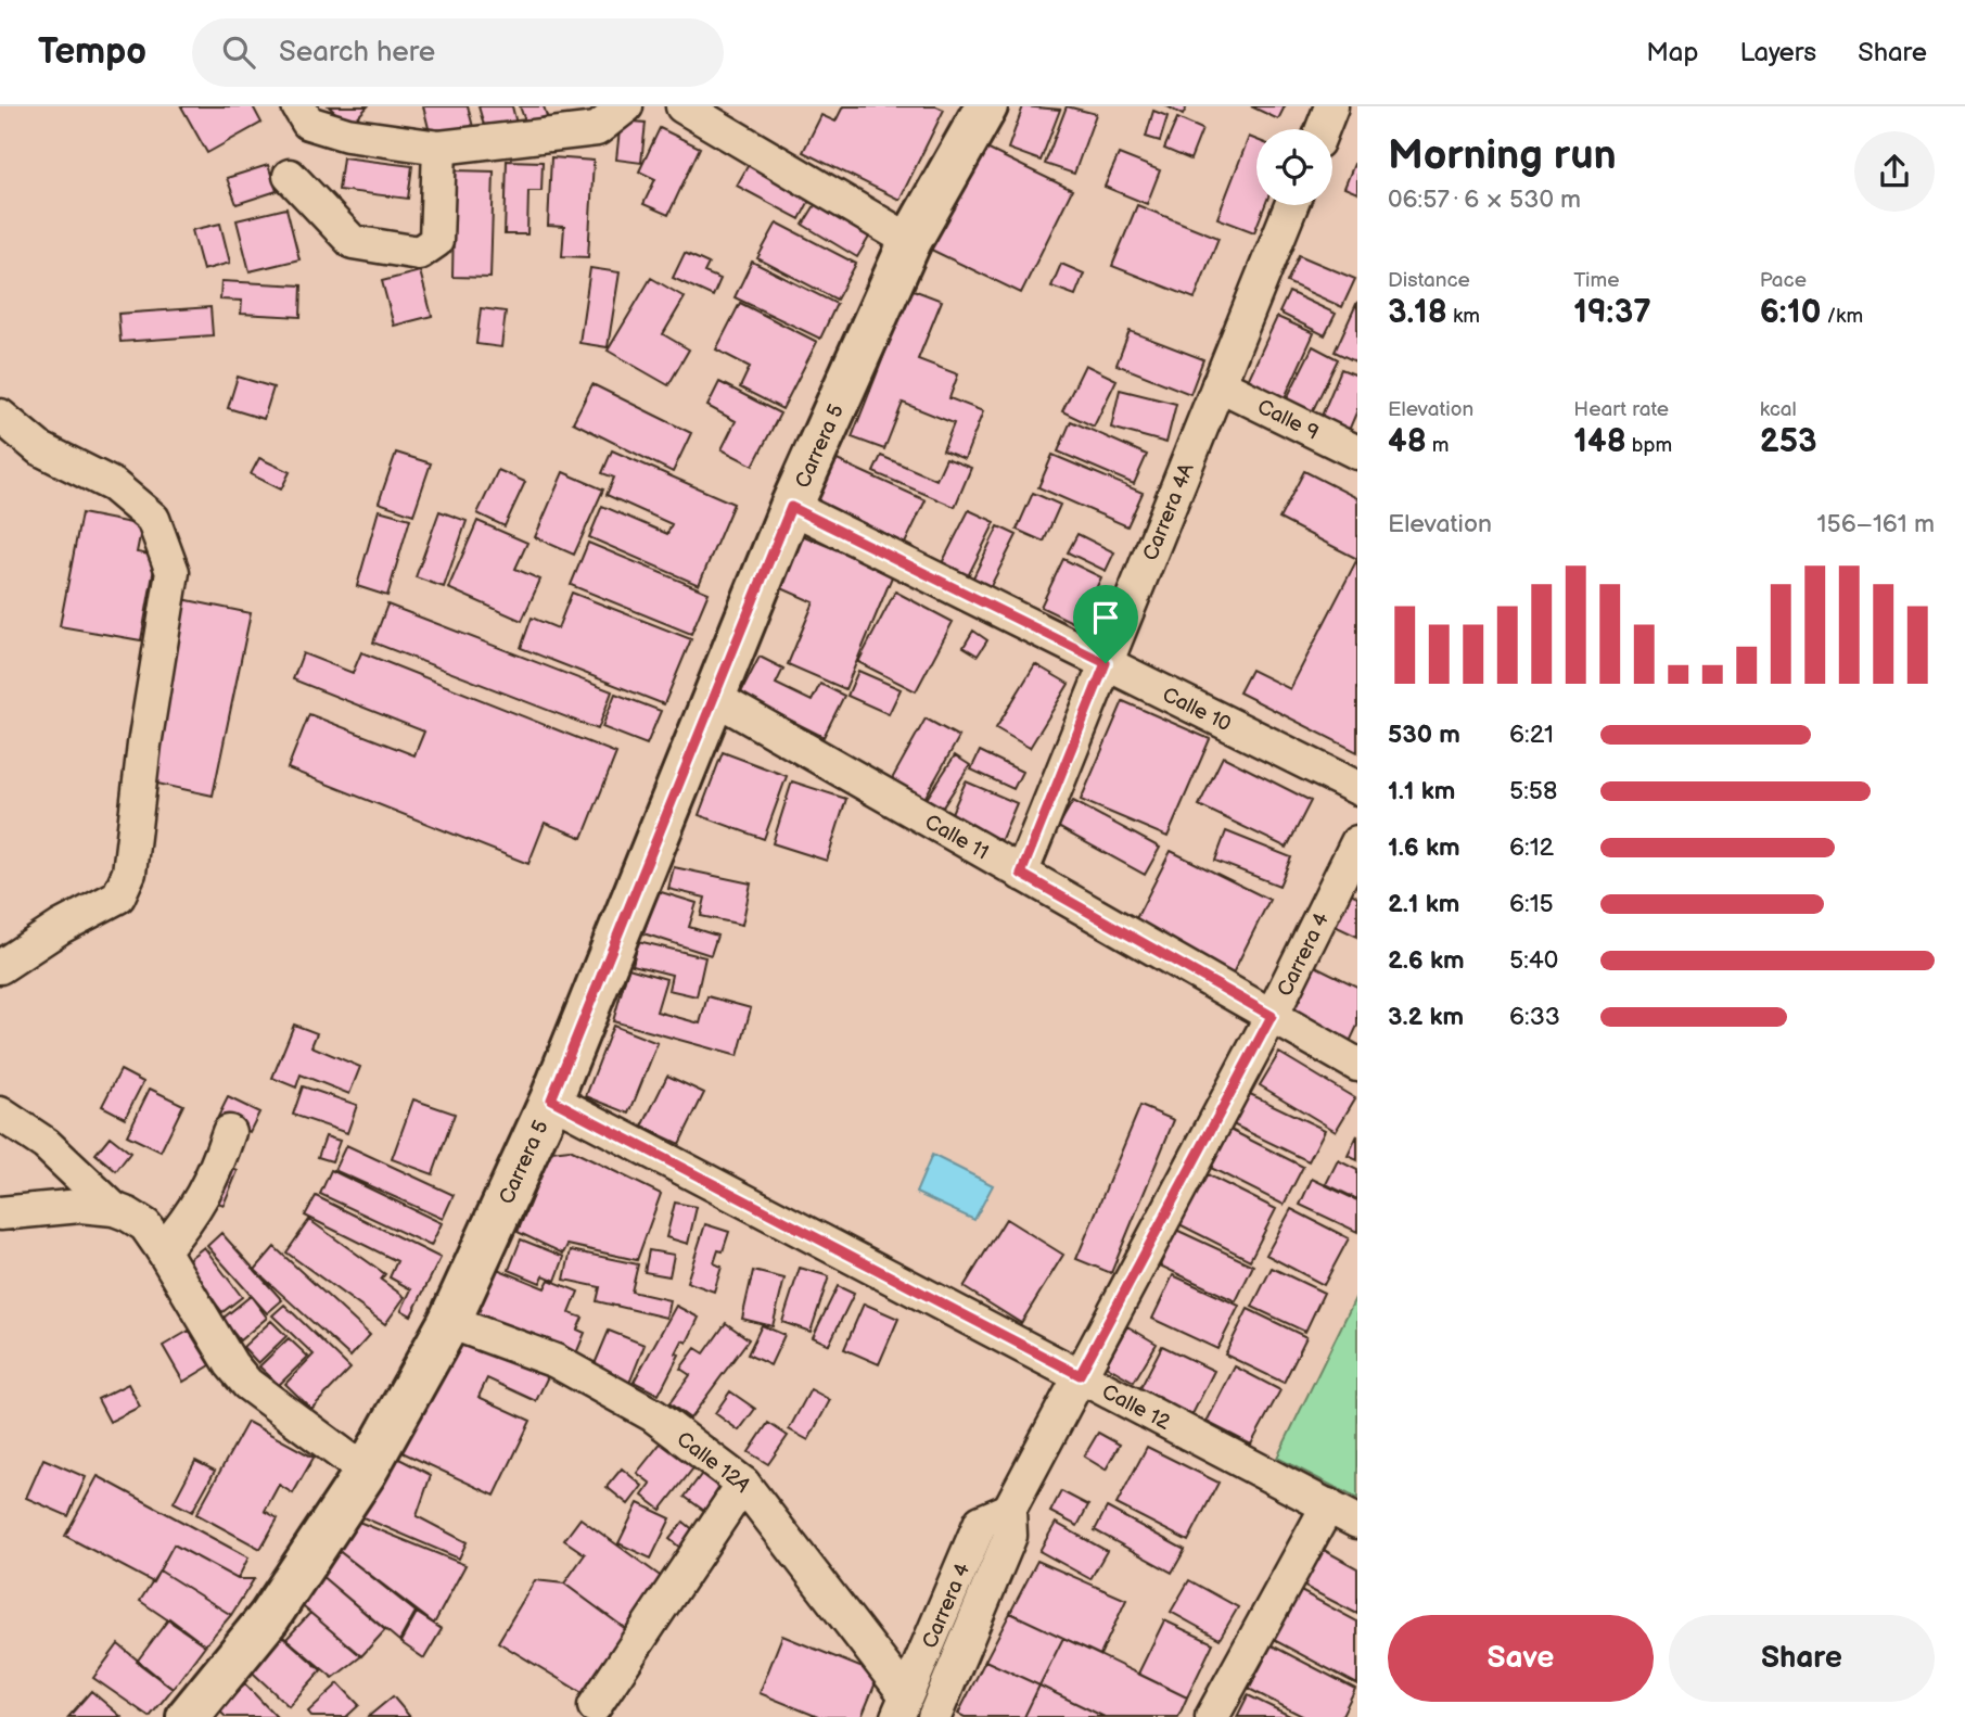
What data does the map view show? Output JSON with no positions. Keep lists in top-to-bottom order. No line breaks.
{"streets":{"main road":["Carrera 5"],"street":["Calle 9","Carrera 4A","Calle 10","Calle 11","Carrera 4","Calle 12","Calle 12A"]},"crossings":[["Calle 9","Carrera 4A"],["Carrera 5","Calle 10"],["Carrera 5","Calle 11"],["Carrera 5","Calle 12"],["Carrera 5","Calle 12A"],["Carrera 4A","Calle 10"],["Carrera 4A","Calle 11"],["Calle 11","Carrera 4"],["Carrera 4","Calle 12"],["Carrera 4","Calle 12A"]],"page":{"header":"Tempo","search":"Search here","nav":["Map","Layers","Share"],"heading":["Morning run","06:57 · 6 × 530 m"],"stats":[["Distance","3.18 km"],["Time","19:37"],["Pace","6:10 /km"],["Elevation","48 m"],["Heart rate","148 bpm"],["kcal","253"]],"chart":["Elevation","156–161 m"],"list":[{"name":"530 m","note":"6:21"},{"name":"1.1 km","note":"5:58"},{"name":"1.6 km","note":"6:12"},{"name":"2.1 km","note":"6:15"},{"name":"2.6 km","note":"5:40"},{"name":"3.2 km","note":"6:33"}],"buttons":["Save","Share"]}}
